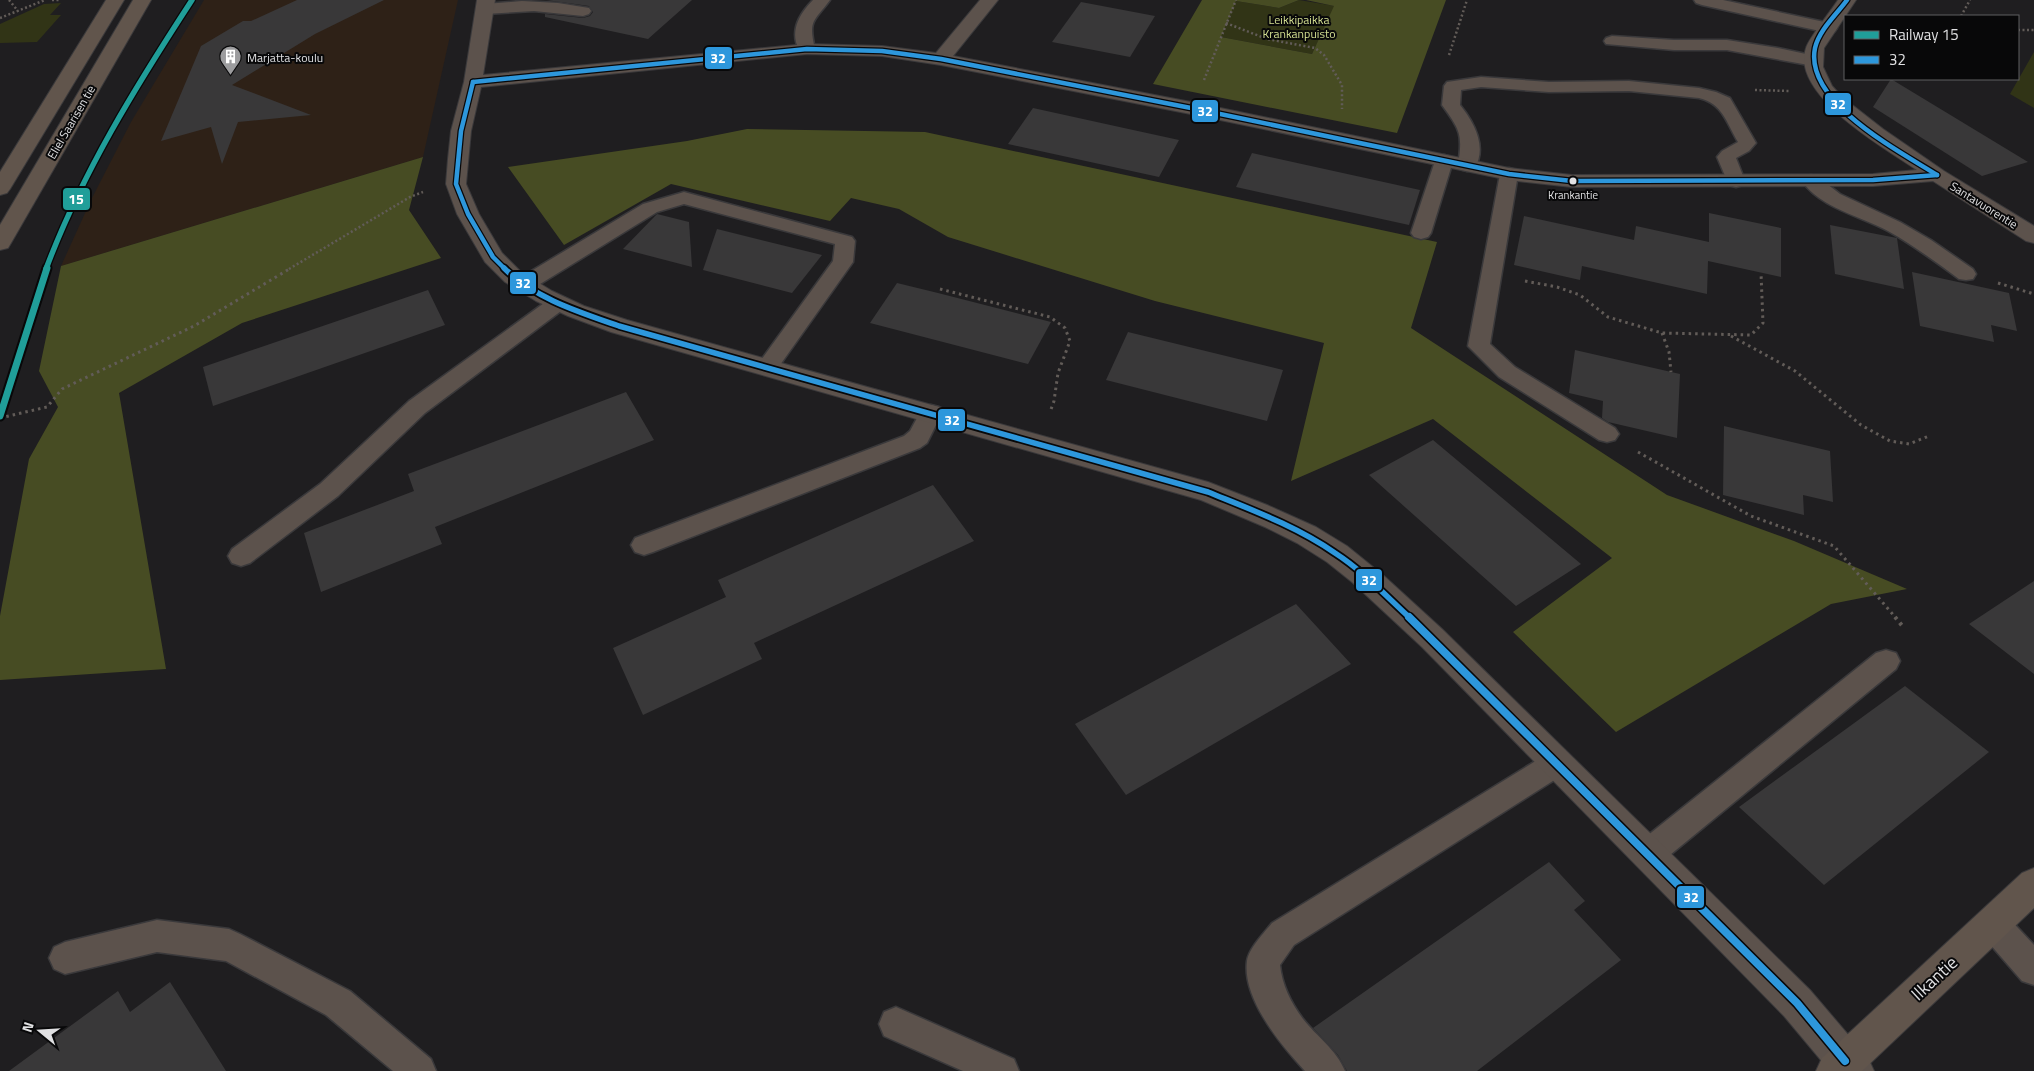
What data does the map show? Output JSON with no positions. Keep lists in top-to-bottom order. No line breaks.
{"streets":{"main road":["Eliel Saarisen tie","Ilkantie"],"street":["Santavuorentie"]},"parks":["Leikkipaikka Krankanpuisto"],"places":{"building":["Marjatta-koulu"],"other":["Krankantie"]},"lines":["rail line 15","transit line 32"],"legend":["Railway 15","32"],"north":"left"}
